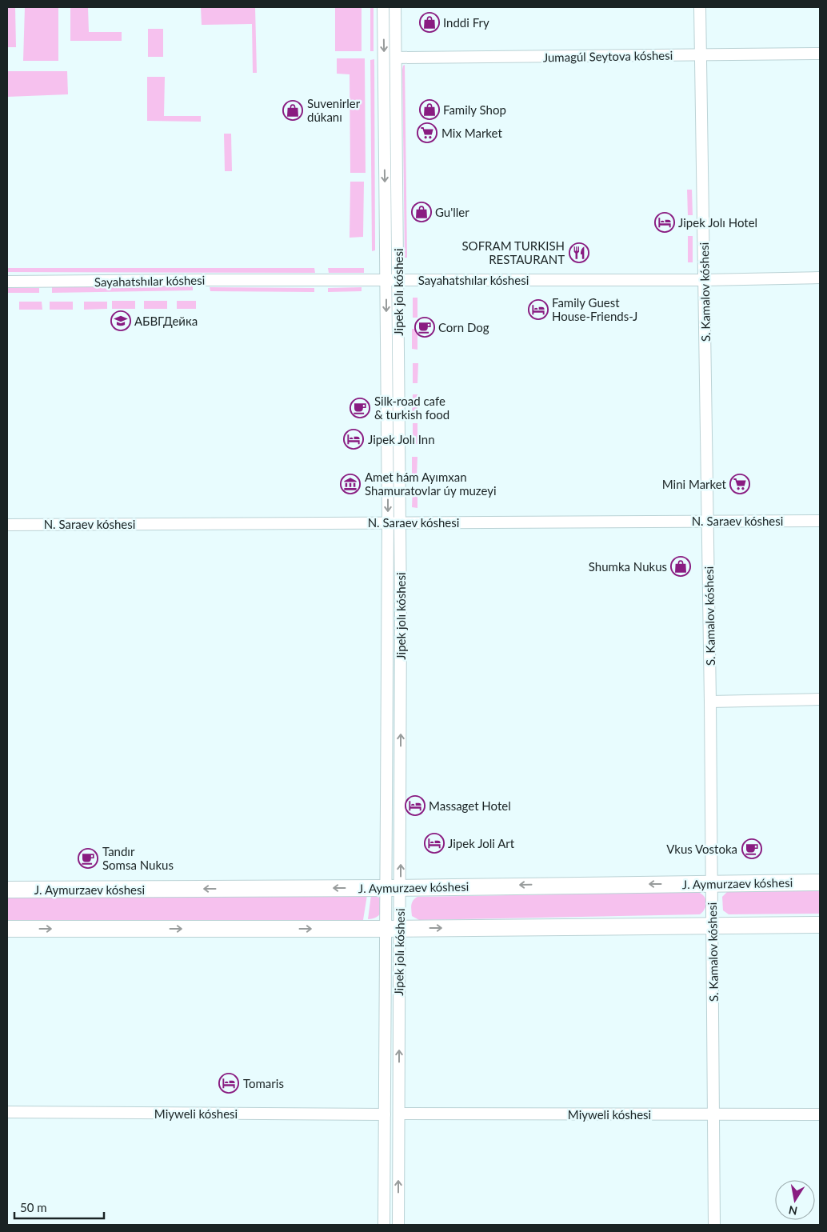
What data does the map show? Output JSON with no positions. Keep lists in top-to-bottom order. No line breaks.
{"streets":{"street":["Jumagúl Seytova kóshesi","Sayahatshılar kóshesi","Jipek jolı kóshesi","S. Kamalov kóshesi","N. Saraev kóshesi","J. Aymurzaev kóshesi","Miyweli kóshesi"]},"crossings":[["Jumagúl Seytova kóshesi","Jipek jolı kóshesi"],["Jumagúl Seytova kóshesi","S. Kamalov kóshesi"],["Sayahatshılar kóshesi","Jipek jolı kóshesi"],["Sayahatshılar kóshesi","S. Kamalov kóshesi"],["Jipek jolı kóshesi","N. Saraev kóshesi"],["Jipek jolı kóshesi","J. Aymurzaev kóshesi"],["Jipek jolı kóshesi","Miyweli kóshesi"],["S. Kamalov kóshesi","N. Saraev kóshesi"],["S. Kamalov kóshesi","J. Aymurzaev kóshesi"],["S. Kamalov kóshesi","Miyweli kóshesi"]],"places":{"shop":["Inddi Fry","Family Shop","Suvenirler dúkanı","Gu'ller","Shumka Nukus"],"supermarket":["Mix Market","Mini Market"],"hotel":["Jipek Jolı Hotel","Family Guest House-Friends-J","Jipek Jolı Inn","Massaget Hotel","Jipek Joli Art","Tomaris"],"restaurant":["SOFRAM TURKISH RESTAURANT"],"school or university":["АБВГДейка"],"cafe":["Corn Dog","Silk-road cafe & turkish food","Vkus Vostoka","Tandır Somsa Nukus"],"museum":["Amet hám Ayımxan Shamuratovlar úy muzeyi"]},"scale_bar":"50 m","north":"bottom"}
